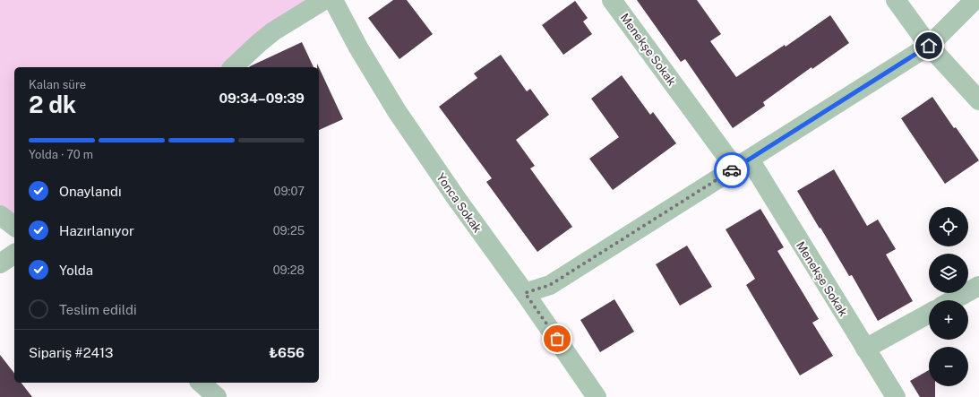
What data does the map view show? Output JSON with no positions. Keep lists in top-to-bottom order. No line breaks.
{"streets":{"street":["Menekşe Sokak","Yonca Sokak"]},"page":{"heading":["2 dk","Kalan süre","09:34–09:39"],"panel":["Sipariş #2413","₺656"],"bar":"Yolda · 70 m","list":[["Onaylandı","09:07"],["Hazırlanıyor","09:25"],["Yolda","09:28"],"Teslim edildi"],"map_buttons":["+","−"]}}
